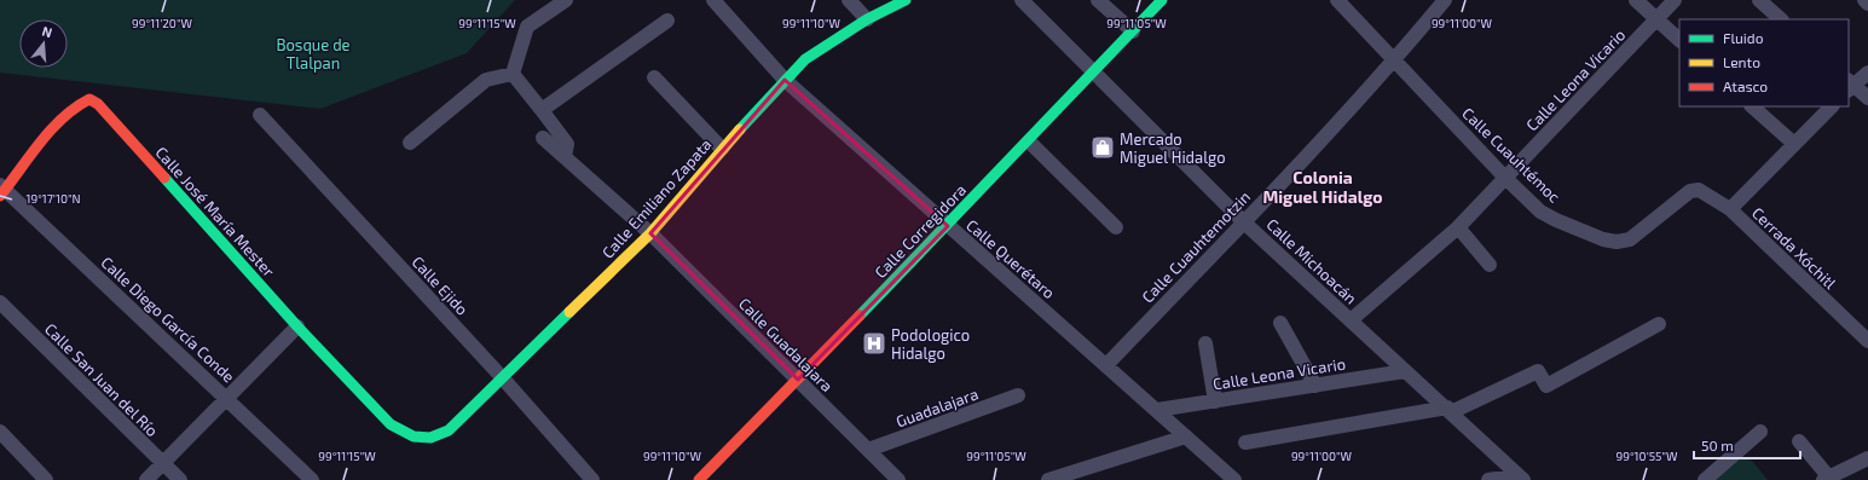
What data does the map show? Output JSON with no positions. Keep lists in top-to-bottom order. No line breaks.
{"streets":{"street":["Calle Leona Vicario","Calle Cuauhtémoc","Calle Emiliano Zapata","Calle José María Mester","Calle Corregidora","Calle Cuauhtemotzin","Cerrada Xóchitl","Calle Querétaro","Calle Michoacán","Calle Ejido","Calle Diego García Conde","Calle Guadalajara","Calle San Juan del Río","Guadalajara"]},"crossings":[["Calle Leona Vicario","Calle Cuauhtémoc"],["Calle Leona Vicario","Calle Querétaro"],["Calle Leona Vicario","Calle Michoacán"],["Calle Cuauhtémoc","Calle Cuauhtemotzin"],["Calle Cuauhtémoc","Cerrada Xóchitl"],["Calle Emiliano Zapata","Calle José María Mester"],["Calle Emiliano Zapata","Calle Querétaro"],["Calle Emiliano Zapata","Calle Ejido"],["Calle Emiliano Zapata","Calle Guadalajara"],["Calle José María Mester","Calle Diego García Conde"],["Calle Corregidora","Calle Querétaro"],["Calle Corregidora","Calle Michoacán"],["Calle Corregidora","Calle Guadalajara"],["Calle Cuauhtemotzin","Calle Querétaro"],["Calle Cuauhtemotzin","Calle Michoacán"],["Calle Guadalajara","Guadalajara"]],"districts":["Colonia Miguel Hidalgo"],"parks":["Bosque de Tlalpan"],"places":{"shop":["Mercado Miguel Hidalgo"],"hospital":["Podologico Hidalgo"]},"legend":["Fluido","Lento","Atasco"],"scale_bar":"50 m","north":"top","coordinates":["99°11'20\"W","99°11'15\"W","99°11'10\"W","99°11'05\"W","99°11'00\"W","19°17'10\"N","99°10'55\"W"]}
